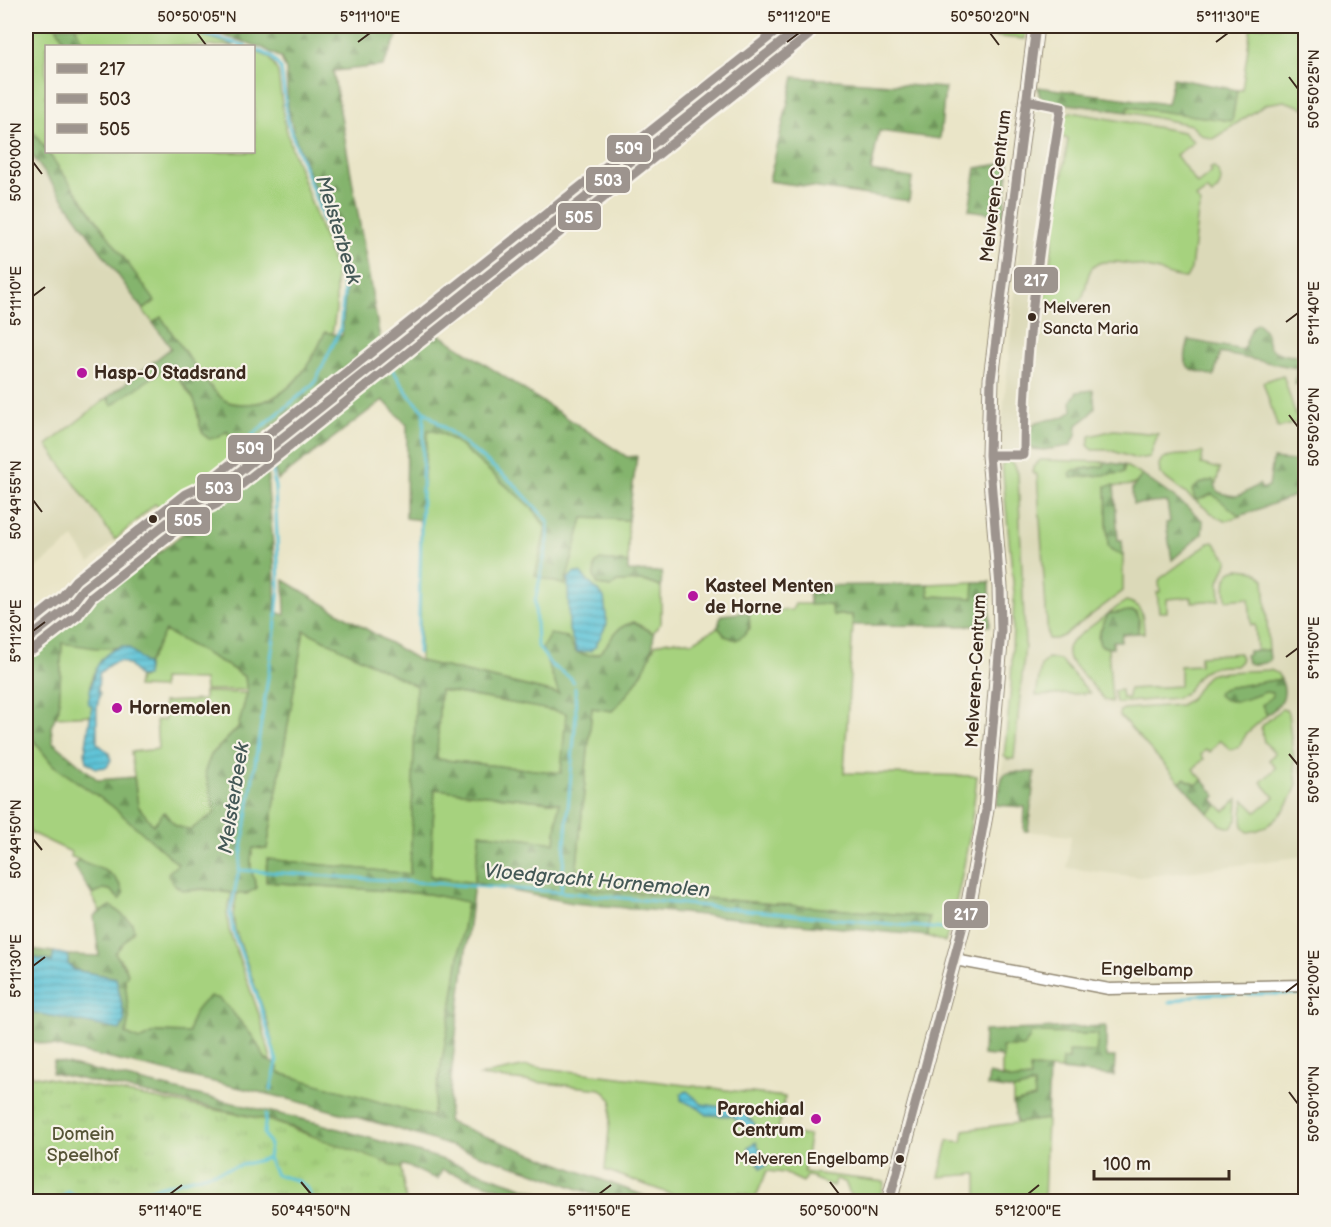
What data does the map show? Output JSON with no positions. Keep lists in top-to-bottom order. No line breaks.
{"streets":{"main road":["Melveren-Centrum"],"street":["Engelbamp"]},"crossings":[["Melveren-Centrum","Engelbamp"]],"water":["Melsterbeek","Vloedgracht Hornemolen"],"parks":["Domein Speelhof"],"places":["Melveren Sancta Maria","Hasp-O Stadsrand","Kasteel Menten de Horne","Hornemolen","Parochiaal Centrum","Melveren Engelbamp"],"lines":["transit line 217","transit line 503","transit line 509","transit line 505"],"legend":["217","503","505"],"scale_bar":"100 m","coordinates":["50°50'05\"N","5°11'10\"E","5°11'20\"E","50°50'20\"N","5°11'30\"E","50°50'25\"N","50°50'00\"N","5°11'40\"E","50°49'55\"N","5°11'50\"E","50°50'15\"N","50°49'50\"N","5°12'00\"E","50°50'10\"N"]}
